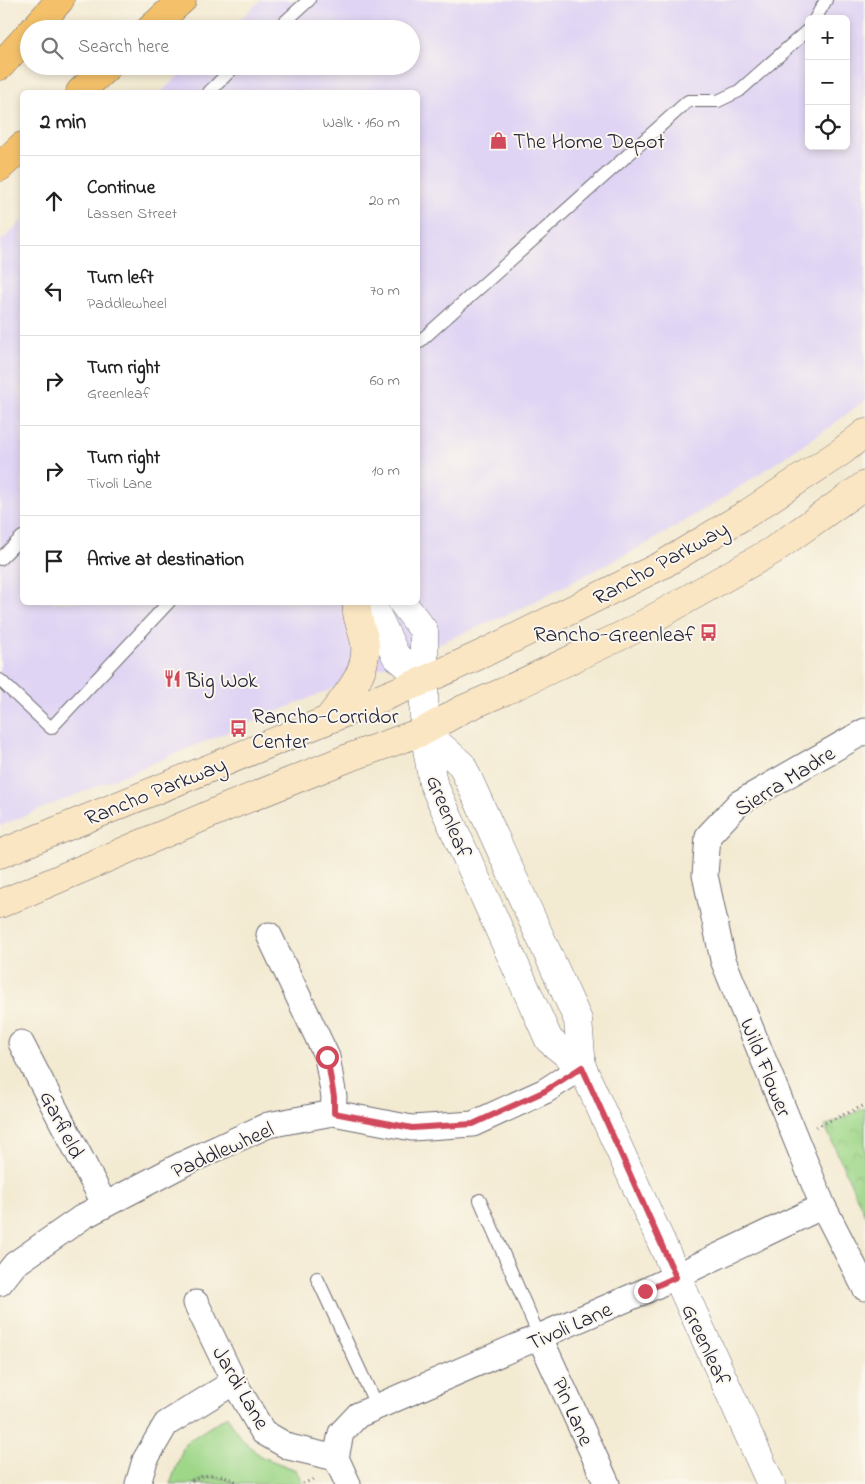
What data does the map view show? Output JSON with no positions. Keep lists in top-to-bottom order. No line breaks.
{"streets":{"main road":["Rancho Parkway"],"street":["Sierra Madre","Greenleaf","Wild Flower","Garfield","Paddlewheel","Tivoli Lane","Jardi Lane","Pin Lane"]},"crossings":[["Rancho Parkway","Greenleaf"],["Sierra Madre","Wild Flower"],["Greenleaf","Paddlewheel"],["Greenleaf","Tivoli Lane"],["Wild Flower","Tivoli Lane"],["Garfield","Paddlewheel"],["Tivoli Lane","Jardi Lane"],["Tivoli Lane","Pin Lane"]],"places":{"shop":["The Home Depot"],"bus stop":["Rancho-Greenleaf","Rancho-Corridor Center"],"restaurant":["Big Wok"]},"page":{"map_buttons":["+","−"],"search":"Search here","heading":["2 min","Walk · 160 m"],"list":[["Continue","Lassen Street","20 m"],["Turn left","Paddlewheel","70 m"],["Turn right","Greenleaf","60 m"],["Turn right","Tivoli Lane","10 m"],"Arrive at destination"]}}
